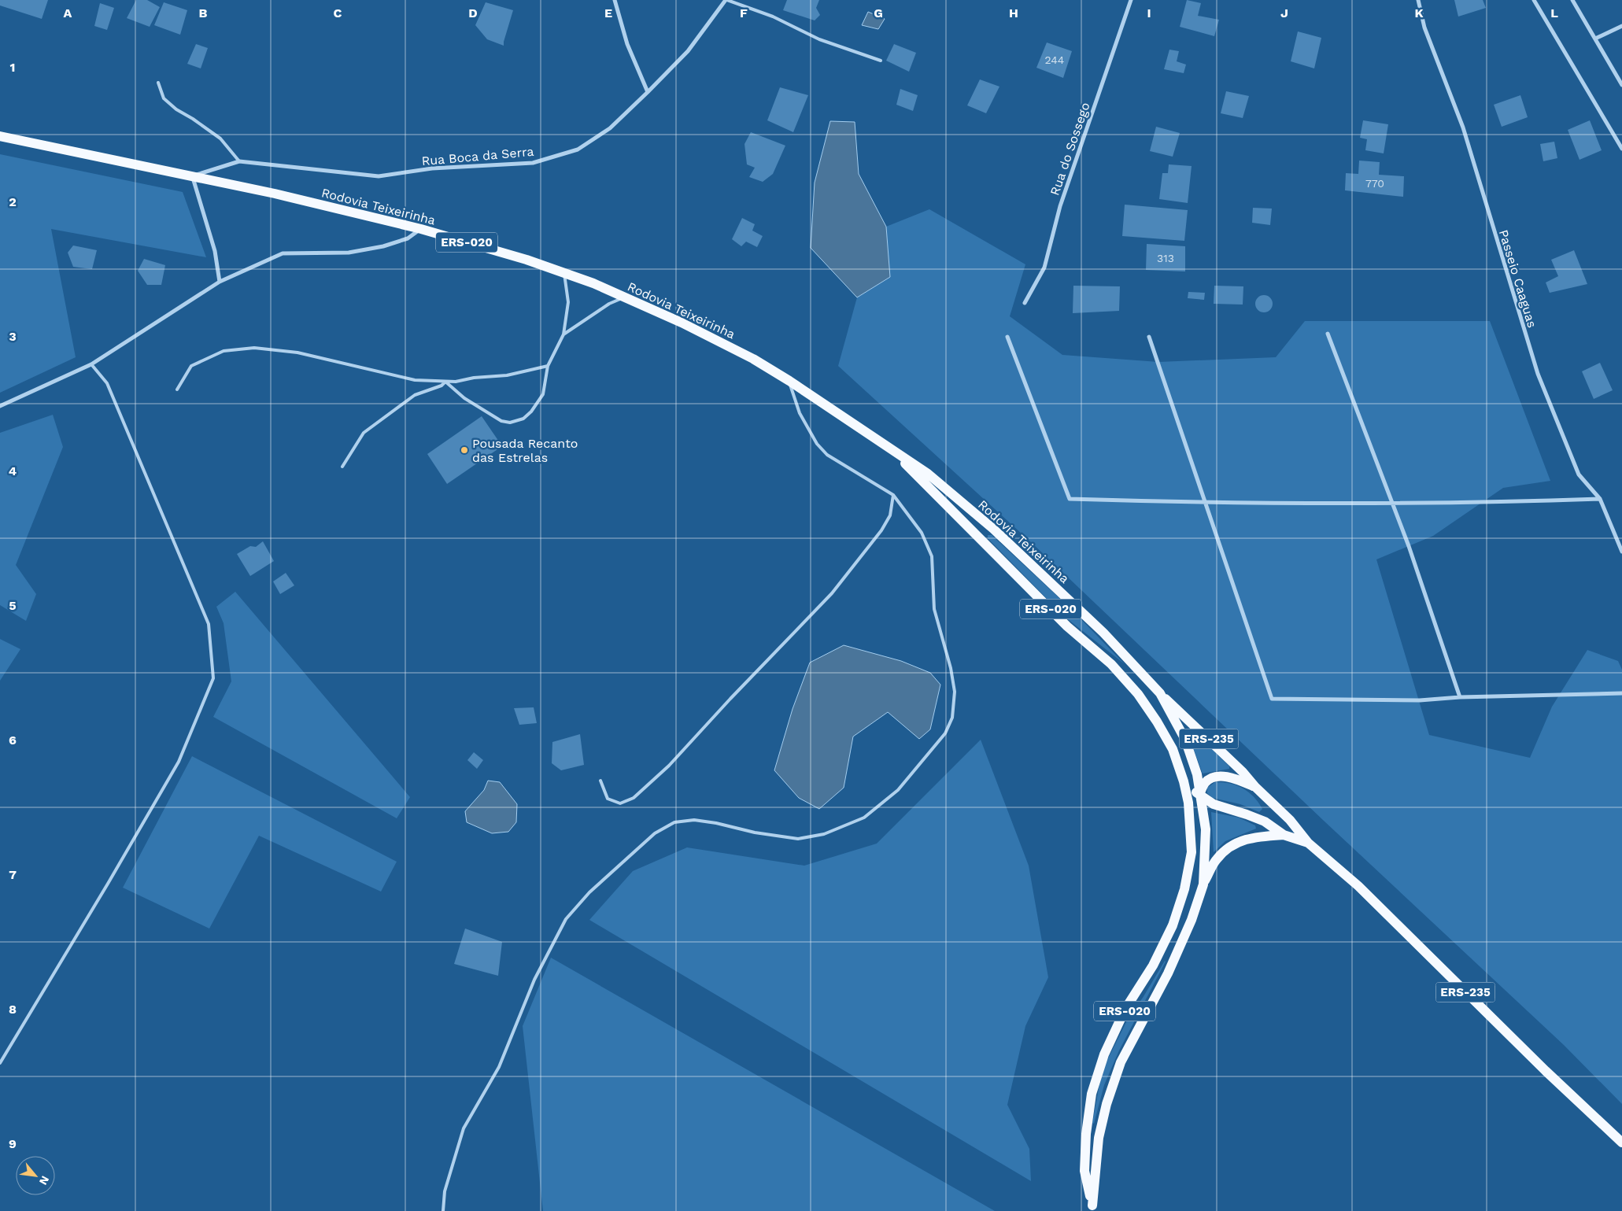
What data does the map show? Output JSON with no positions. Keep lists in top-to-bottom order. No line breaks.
{"streets":{"main road":["Rodovia Teixeirinha","ERS-020","ERS-235"],"street":["Rua do Sossego","Rua Boca da Serra","Passeio Caaguas"]},"crossings":[["Rua Boca da Serra","Rodovia Teixeirinha"],["Rodovia Teixeirinha","ERS-235"]],"places":["Pousada Recanto das Estrelas"],"house_numbers":["244","770","313"],"north":"bottom right","grid":{"columns":["A","B","C","D","E","F","G","H","I","J","K","L"],"rows":["1","2","3","4","5","6","7","8","9"]}}
